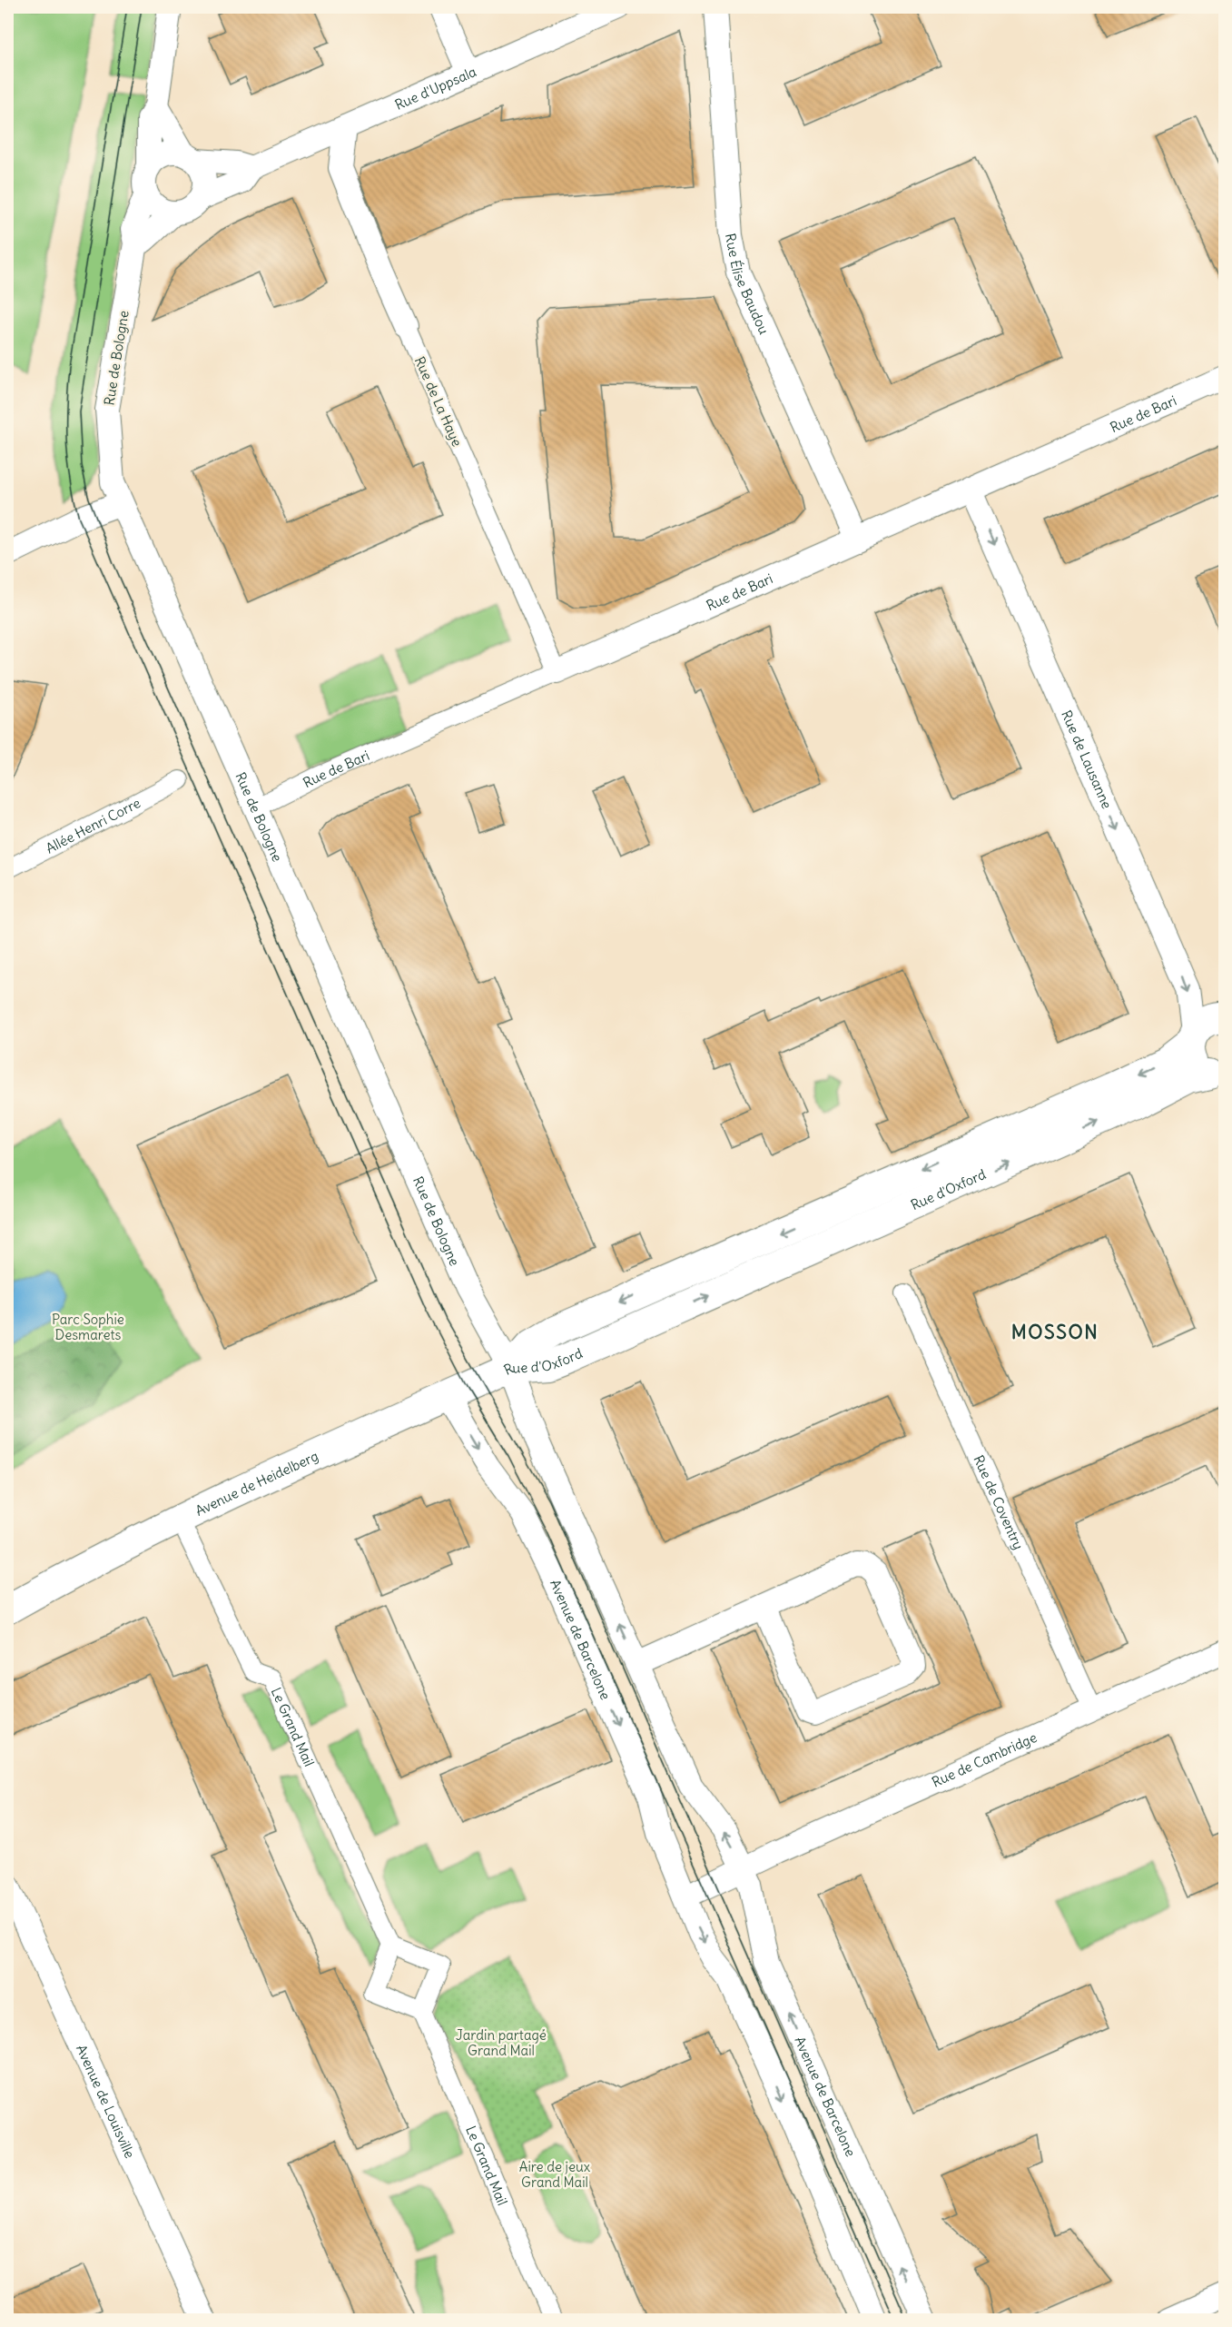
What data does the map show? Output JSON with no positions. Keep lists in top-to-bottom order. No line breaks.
{"streets":{"street":["Rue d'Uppsala","Rue Élise Baudou","Rue de Bologne","Rue de La Haye","Rue de Bari","Rue de Lausanne","Allée Henri Corre","Rue d'Oxford","Avenue de Heidelberg","Rue de Coventry","Avenue de Barcelone","Le Grand Mail","Rue de Cambridge","Avenue de Louisville"]},"crossings":[["Rue d'Uppsala","Rue de Bologne"],["Rue d'Uppsala","Rue de La Haye"],["Rue Élise Baudou","Rue de Bari"],["Rue de Bologne","Rue de Bari"],["Rue de Bologne","Rue d'Oxford"],["Rue de Bologne","Avenue de Heidelberg"],["Rue de Bologne","Avenue de Barcelone"],["Rue de La Haye","Rue de Bari"],["Rue de Bari","Rue de Lausanne"],["Rue de Lausanne","Rue d'Oxford"],["Rue d'Oxford","Avenue de Heidelberg"],["Rue d'Oxford","Avenue de Barcelone"],["Avenue de Heidelberg","Avenue de Barcelone"],["Avenue de Heidelberg","Le Grand Mail"],["Rue de Coventry","Rue de Cambridge"],["Avenue de Barcelone","Rue de Cambridge"]],"one_way":["Rue de Lausanne"],"districts":["MOSSON"],"parks":["Parc Sophie Desmarets","Jardin partagé Grand Mail","Aire de jeux Grand Mail"]}
